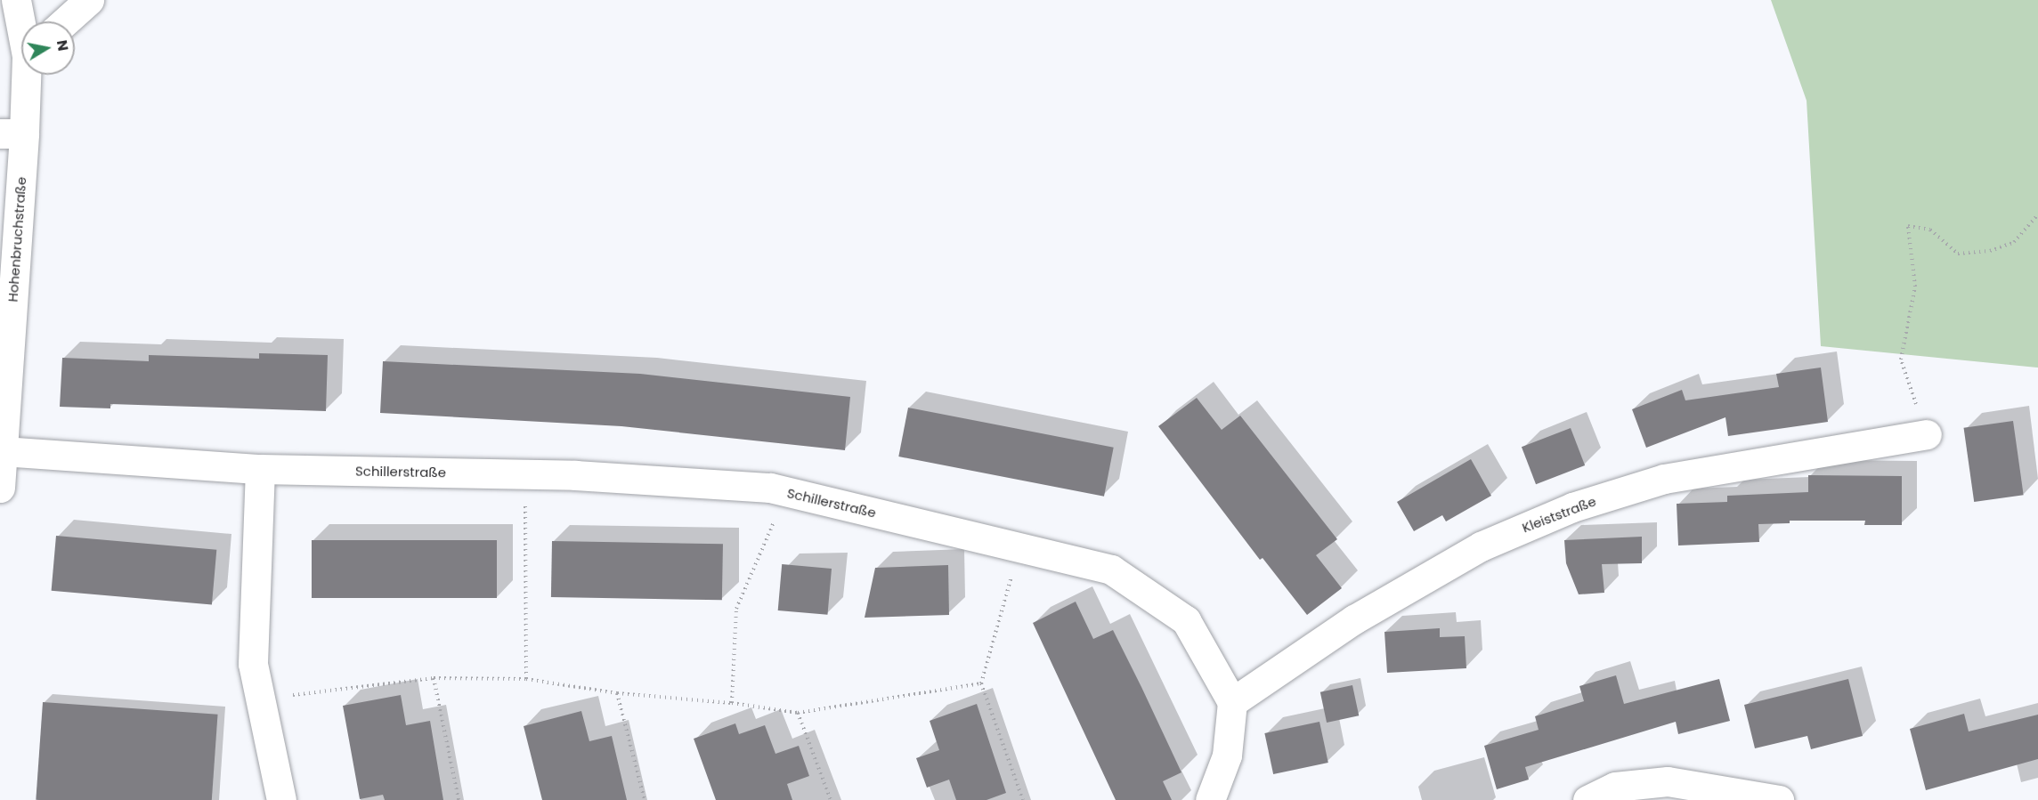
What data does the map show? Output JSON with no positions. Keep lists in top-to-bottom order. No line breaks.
{"streets":{"street":["Hohenbruchstraße","Schillerstraße","Kleiststraße"]},"crossings":[["Hohenbruchstraße","Schillerstraße"],["Schillerstraße","Kleiststraße"]],"north":"right"}
